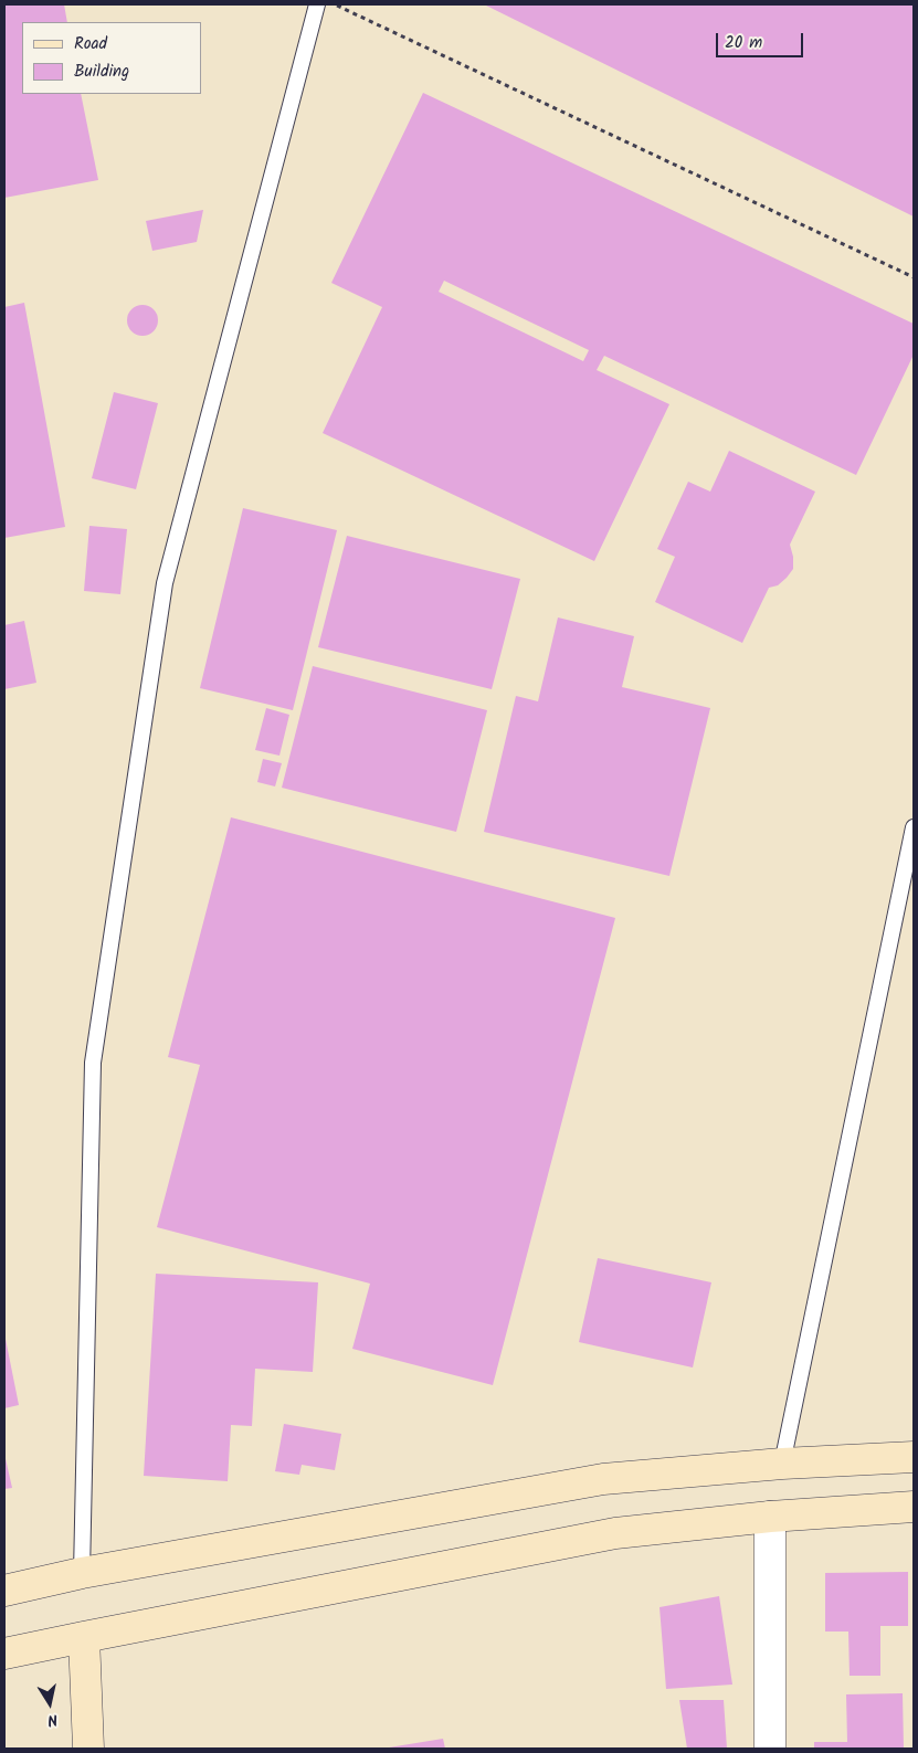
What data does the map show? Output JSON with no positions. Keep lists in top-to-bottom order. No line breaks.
{"legend":["Road","Building"],"scale_bar":"20 m","north":"bottom"}
